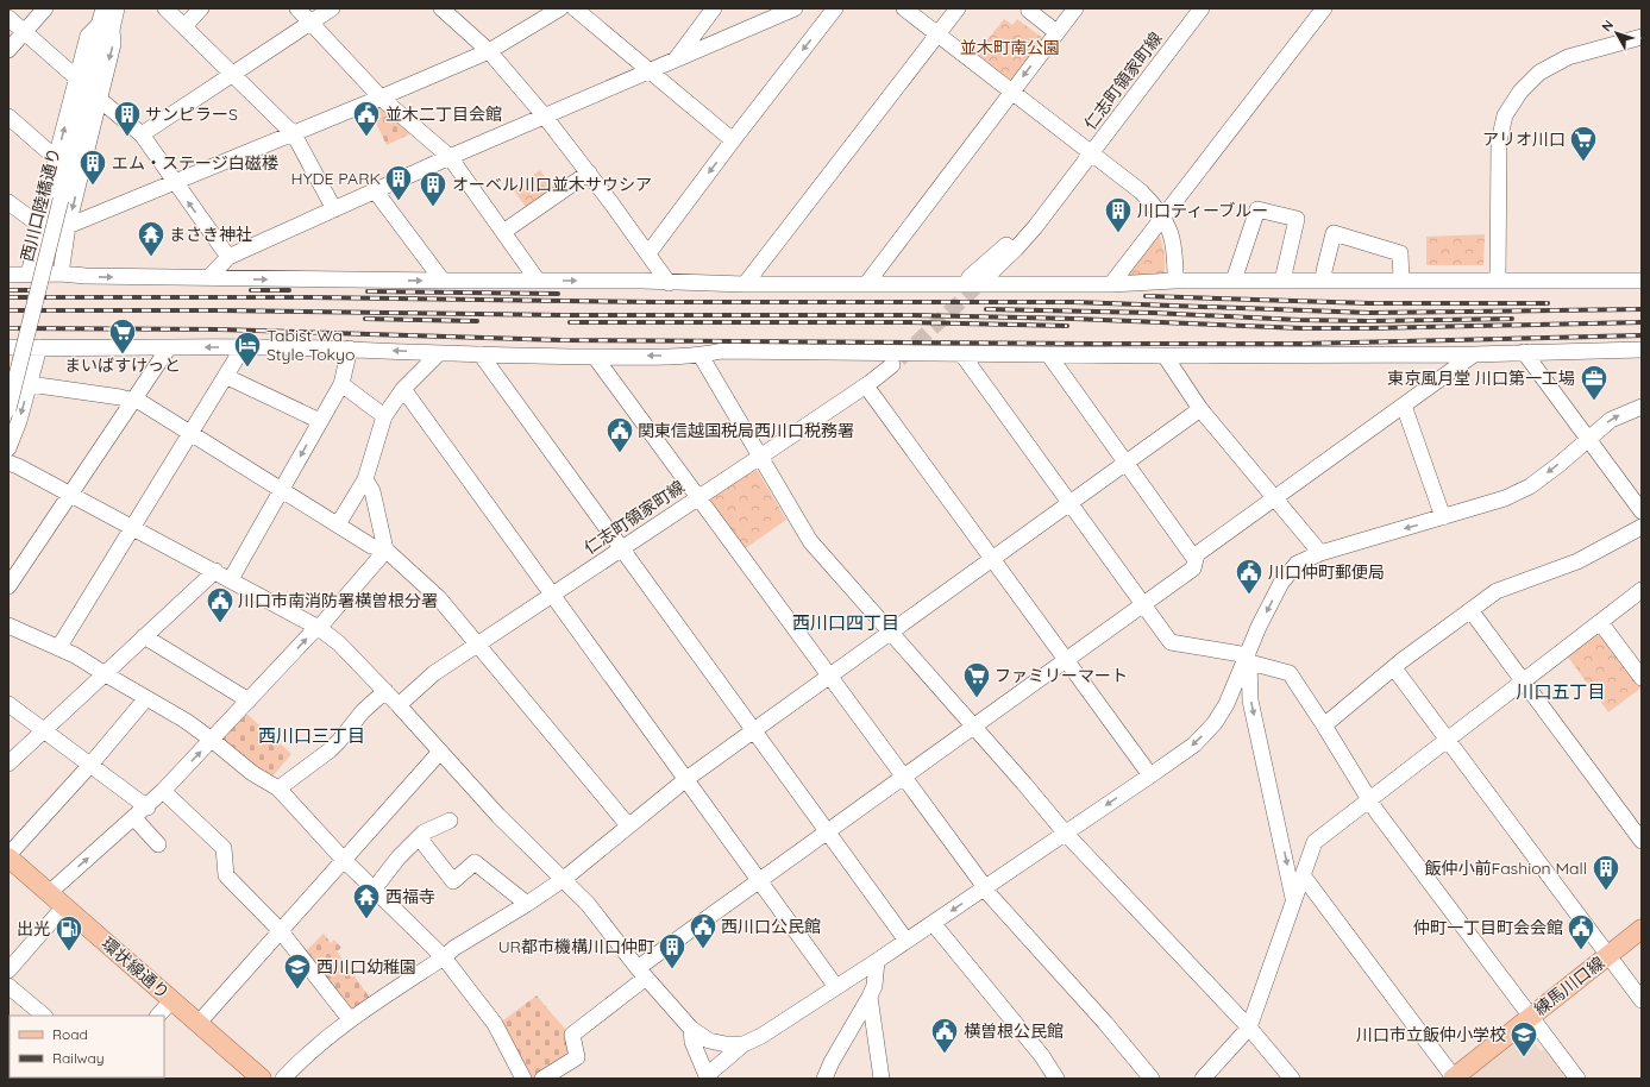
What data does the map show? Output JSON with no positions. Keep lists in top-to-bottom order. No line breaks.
{"streets":{"main road":["環状線通り","練馬川口線"],"street":["仁志町領家町線","西川口陸橋通り"]},"districts":["西川口四丁目","川口五丁目","西川口三丁目"],"parks":["並木町南公園"],"places":{"building":["サンピラーS","エム・ステージ白磁楼","HYDE PARK","オーベル川口並木サウシア","川口ティーブルー","飯仲小前Fashion Mall","UR都市機構川口仲町"],"public building":["並木二丁目会館","関東信越国税局西川口税務署","川口仲町郵便局","川口市南消防署横曽根分署","西川口公民館","仲町一丁目町会会館","横曽根公民館"],"supermarket":["アリオ川口","まいばすけっと","ファミリーマート"],"temple":["まさき神社","西福寺"],"hotel":["Tabist Wa Style Tokyo"],"office":["東京風月堂 川口第一工場"],"fuel station":["出光"],"school or university":["西川口幼稚園","川口市立飯仲小学校"]},"legend":["Road","Railway"],"north":"top left"}
